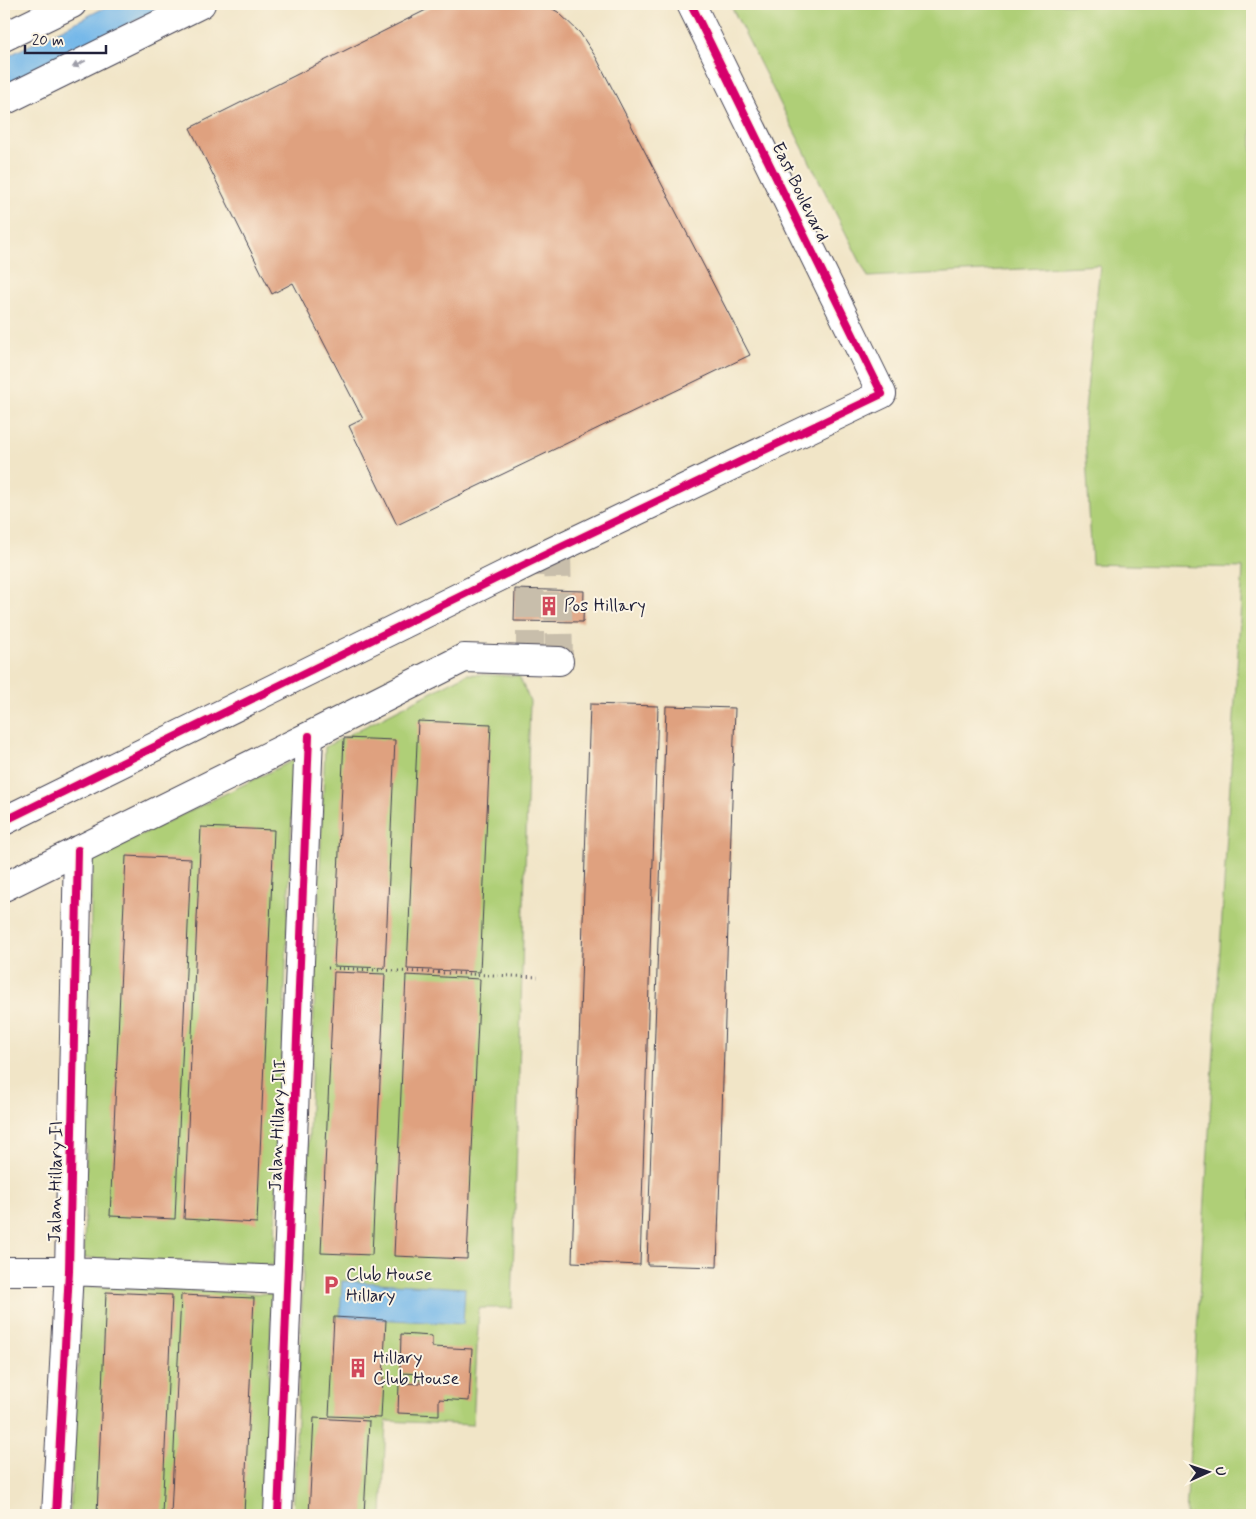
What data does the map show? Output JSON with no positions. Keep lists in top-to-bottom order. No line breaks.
{"streets":{"street":["East Boulevard","Jalan Hillary III","Jalan Hillary II"]},"places":{"building":["Pos Hillary","Hillary Club House"],"parking":["Club House Hillary"]},"scale_bar":"20 m","north":"right"}
